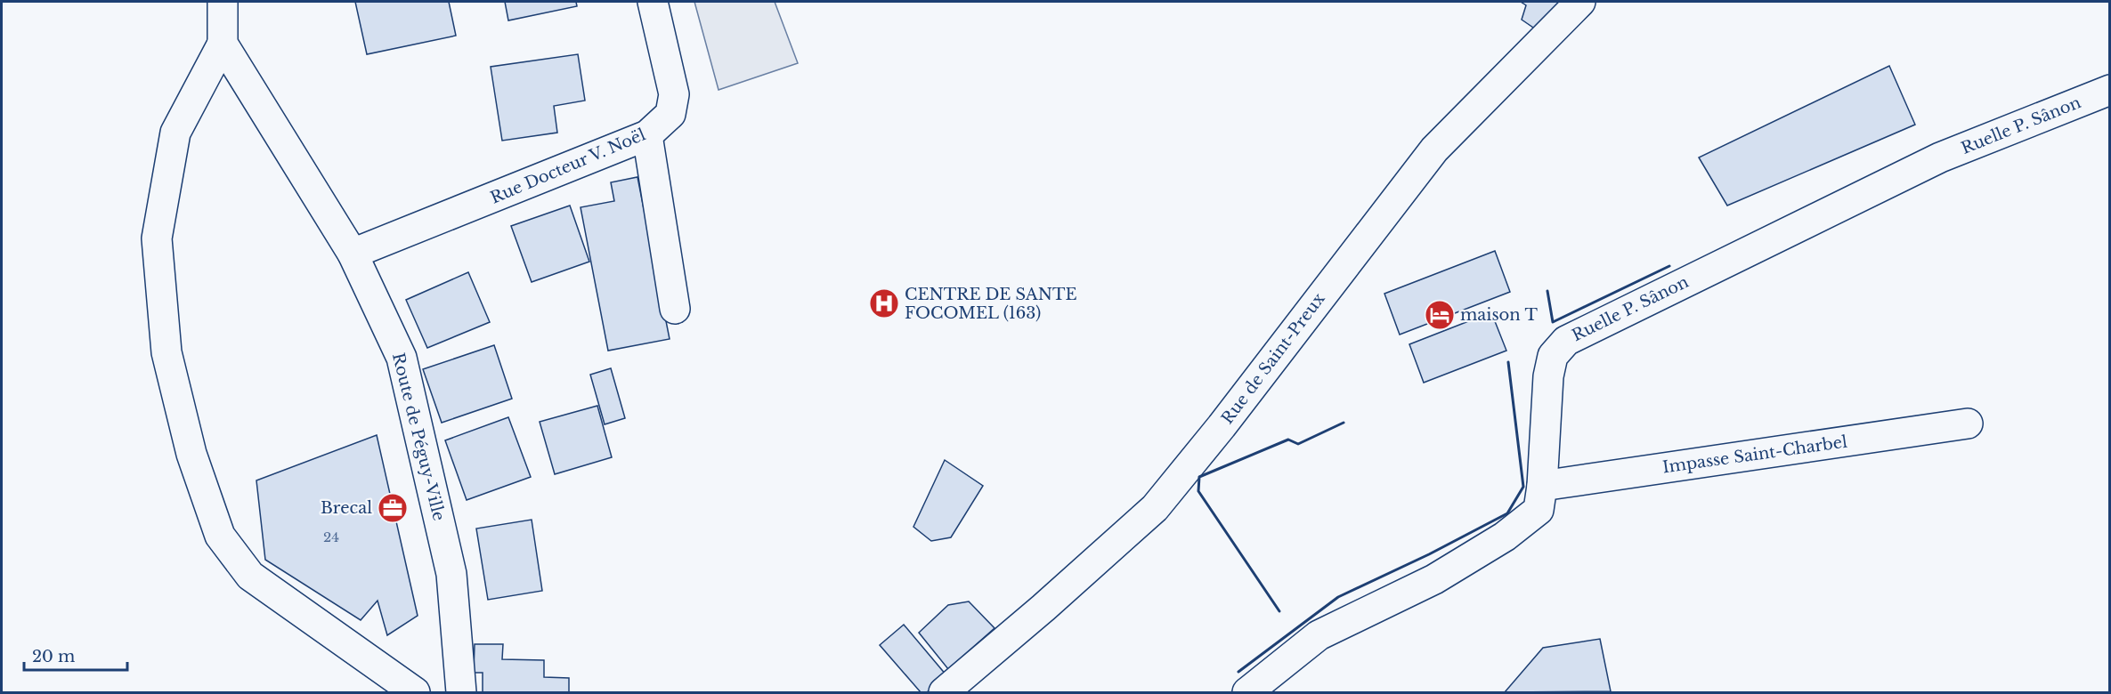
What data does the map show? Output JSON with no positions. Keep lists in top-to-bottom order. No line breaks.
{"streets":{"street":["Ruelle P. Sânon","Rue Docteur V. Noël","Rue de Saint-Preux","Route de Péguy-Ville","Impasse Saint-Charbel"]},"crossings":[["Ruelle P. Sânon","Impasse Saint-Charbel"],["Rue Docteur V. Noël","Route de Péguy-Ville"]],"places":{"hospital":["CENTRE DE SANTE FOCOMEL (163)"],"hotel":["maison T"],"office":["Brecal"]},"house_numbers":["24"],"scale_bar":"20 m"}
